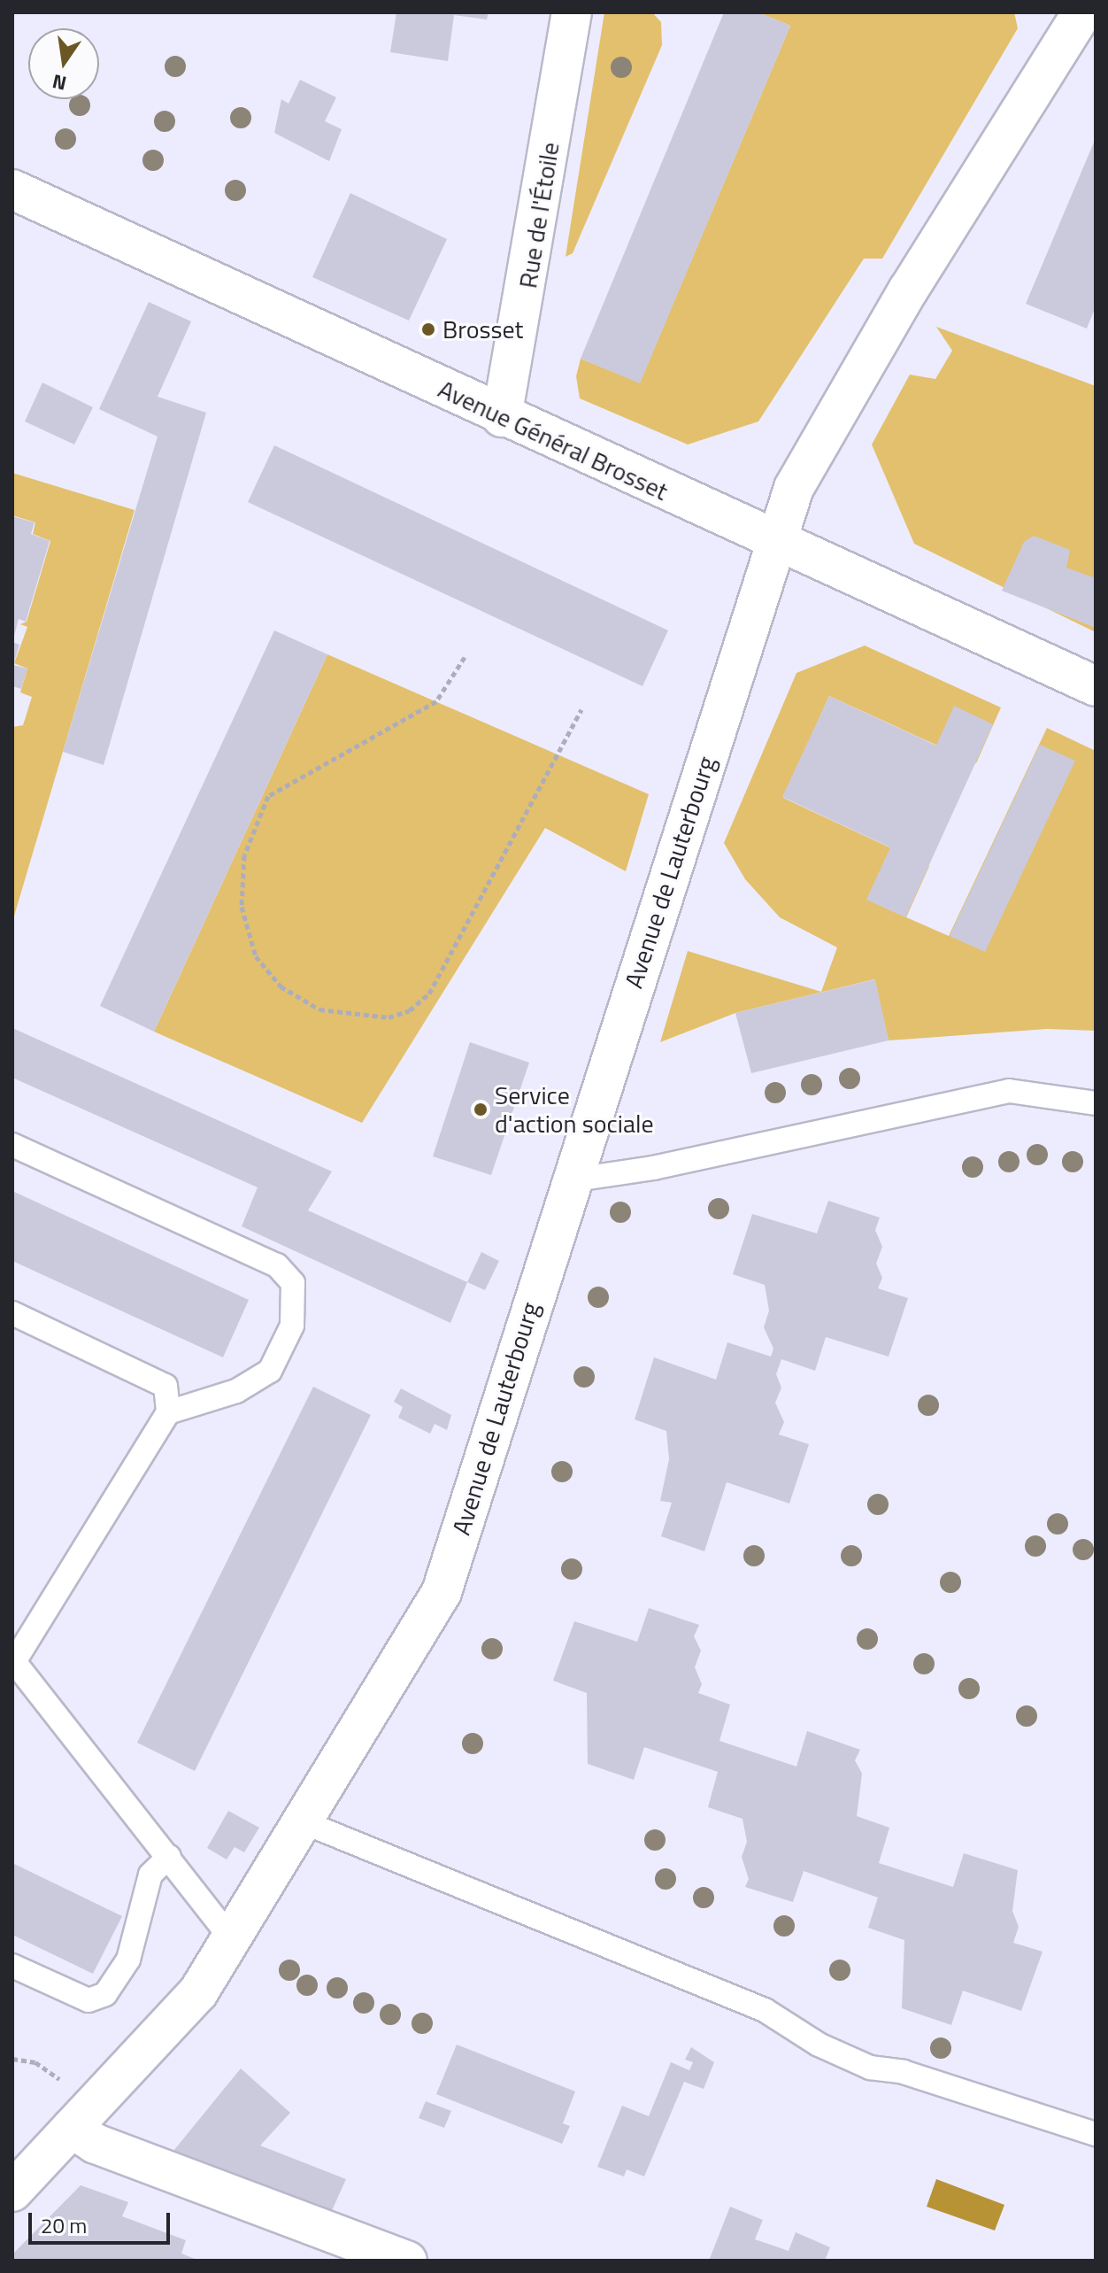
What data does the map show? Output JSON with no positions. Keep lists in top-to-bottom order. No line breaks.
{"streets":{"street":["Rue de l'Étoile","Avenue Général Brosset","Avenue de Lauterbourg"]},"crossings":[["Rue de l'Étoile","Avenue Général Brosset"],["Avenue Général Brosset","Avenue de Lauterbourg"]],"places":["Brosset","Service d'action sociale"],"scale_bar":"20 m","north":"bottom"}
